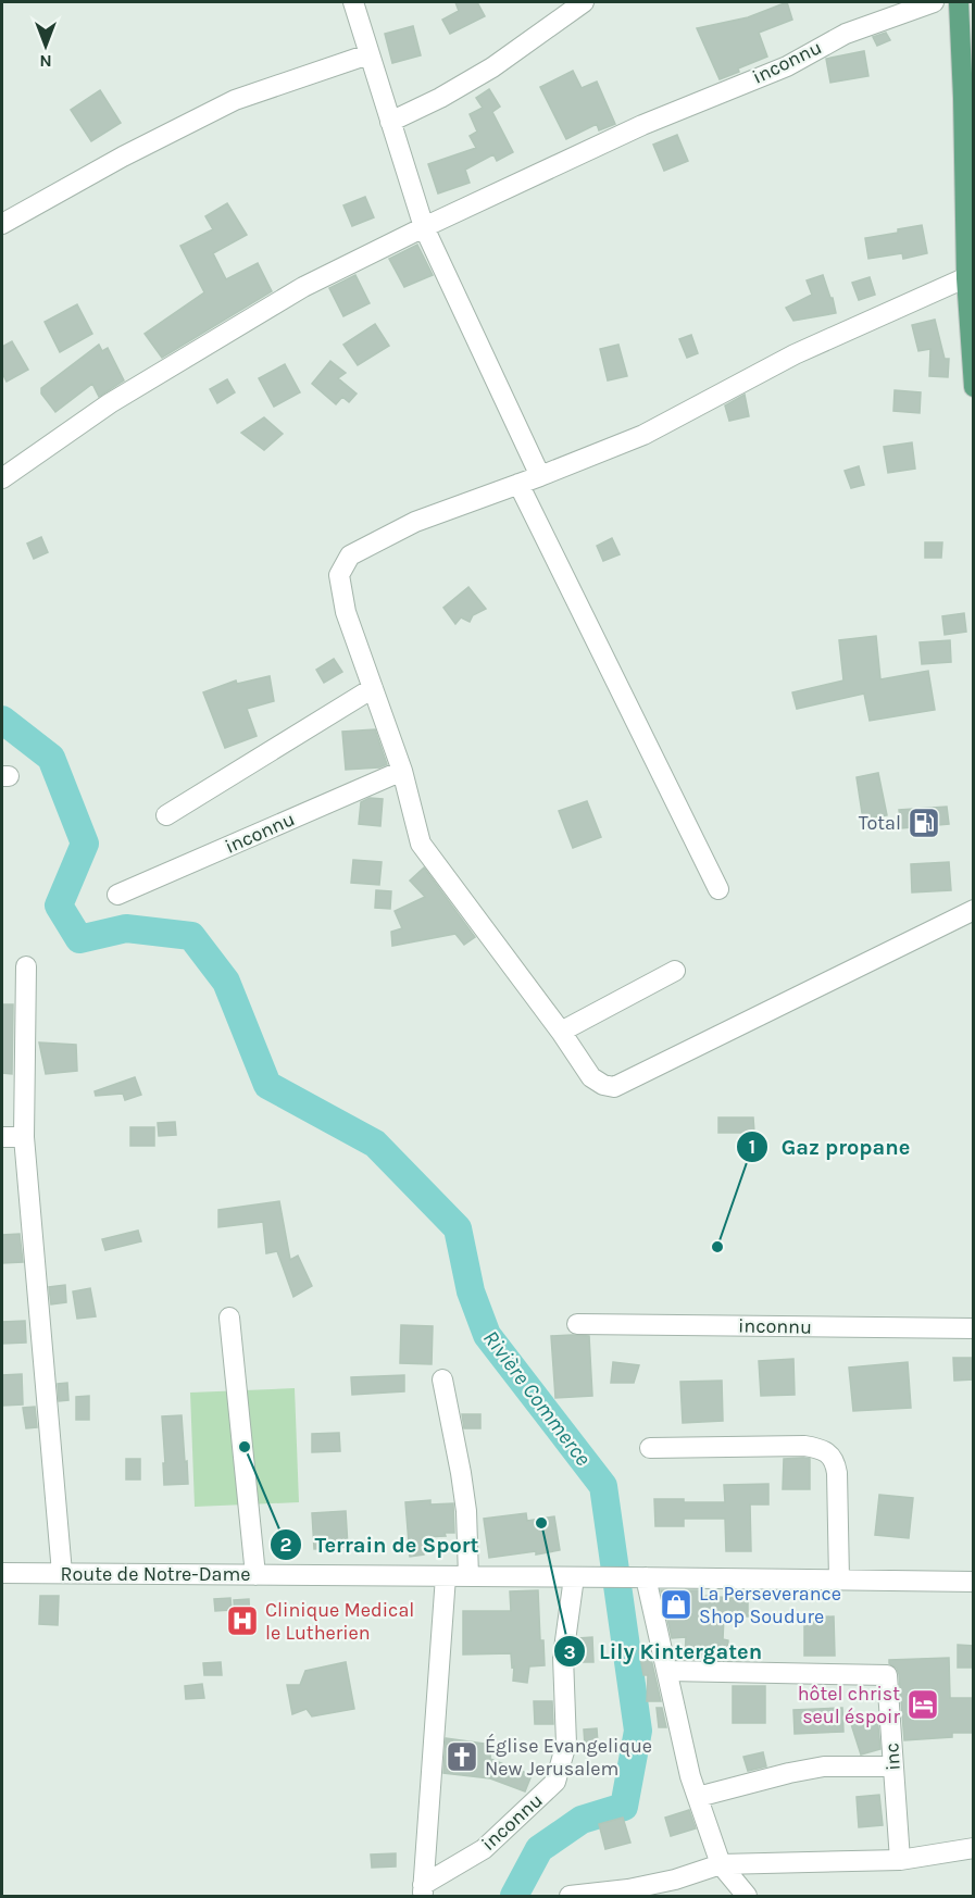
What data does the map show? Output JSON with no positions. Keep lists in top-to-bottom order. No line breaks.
{"streets":{"street":["inconnu","Route de Notre-Dame","inc"]},"crossings":[["inconnu","Route de Notre-Dame"]],"water":["Rivière Commerce"],"places":{"fuel station":["Total"],"other":["Gaz propane","Terrain de Sport","Lily Kintergaten"],"shop":["La Perseverance Shop Soudure"],"hospital":["Clinique Medical le Lutherien"],"hotel":["hôtel christ seul éspoir"],"church":["Église Evangelique New Jerusalem"]},"north":"bottom"}
